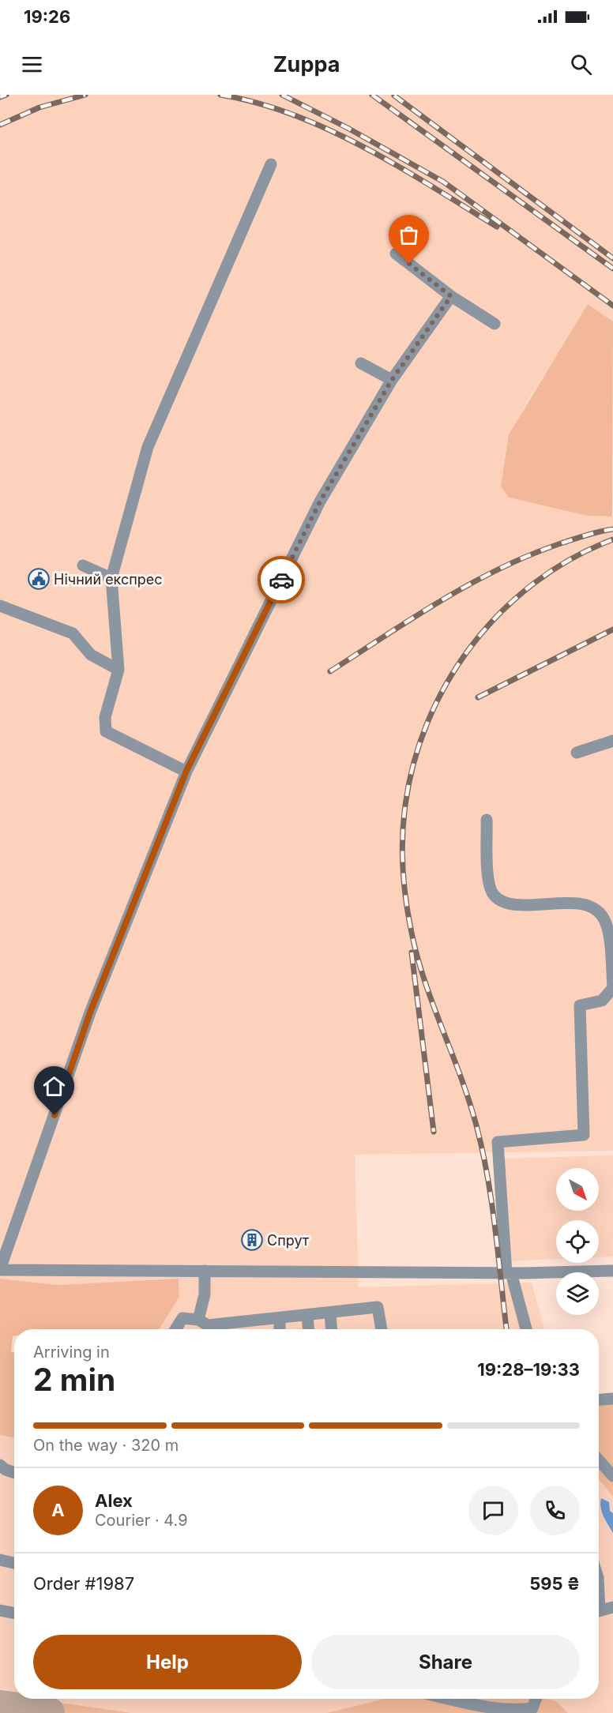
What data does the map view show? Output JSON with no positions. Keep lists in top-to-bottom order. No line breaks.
{"places":{"public building":["Нічний експрес"],"building":["Спрут"]},"north":"bottom right","page":{"status":"19:26","header":"Zuppa","heading":["2 min","Arriving in","19:28–19:33"],"panel":["Alex","Courier · 4.9","Order #1987","595 ₴"],"bar":"On the way · 320 m","round":"A","buttons":["Help","Share"]}}
